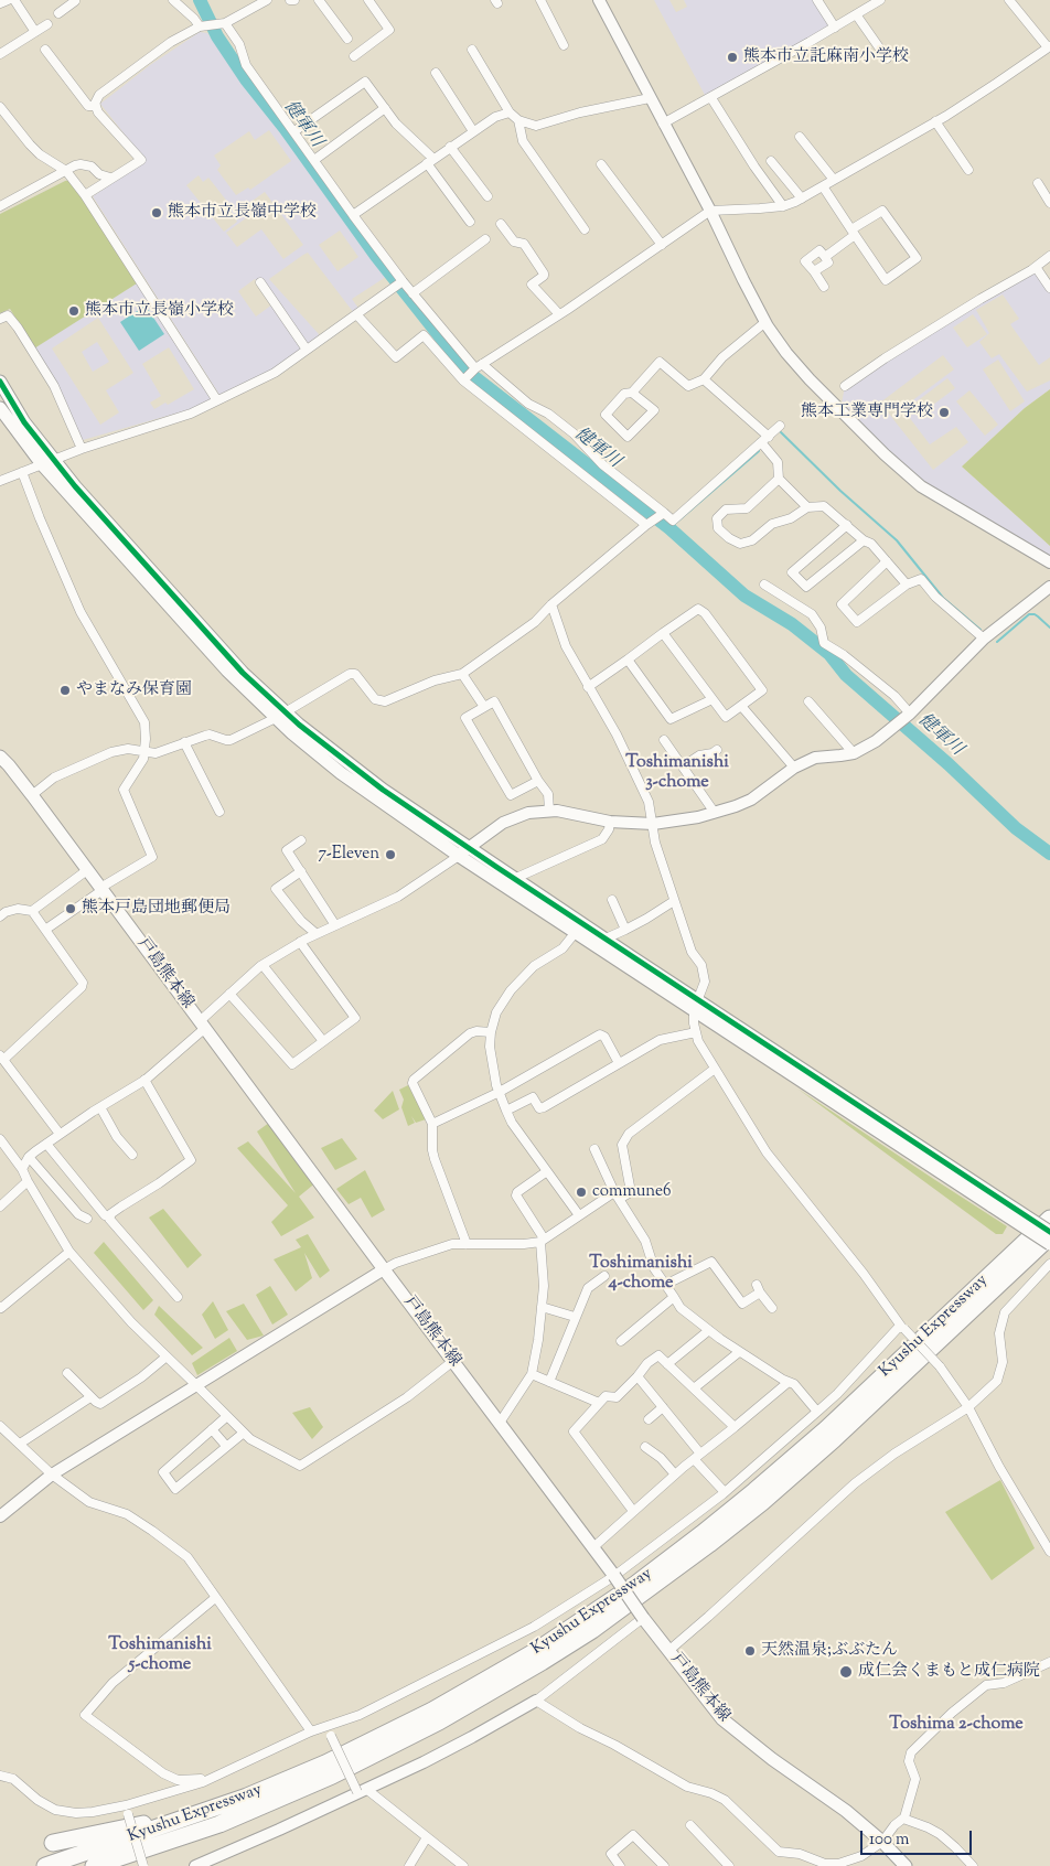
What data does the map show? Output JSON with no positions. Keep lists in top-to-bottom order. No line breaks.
{"streets":{"highway":["Kyushu Expressway"],"main road":["戸島熊本線"]},"districts":["Toshimanishi 3-chome","Toshimanishi 4-chome","Toshimanishi 5-chome","Toshima 2-chome"],"water":["健軍川"],"places":["熊本市立託麻南小学校","熊本市立長嶺中学校","熊本市立長嶺小学校","熊本工業専門学校","やまなみ保育園","7-Eleven","熊本戸島団地郵便局","commune6","天然温泉;ぶぶたん","成仁会くまもと成仁病院"],"scale_bar":"100 m"}
